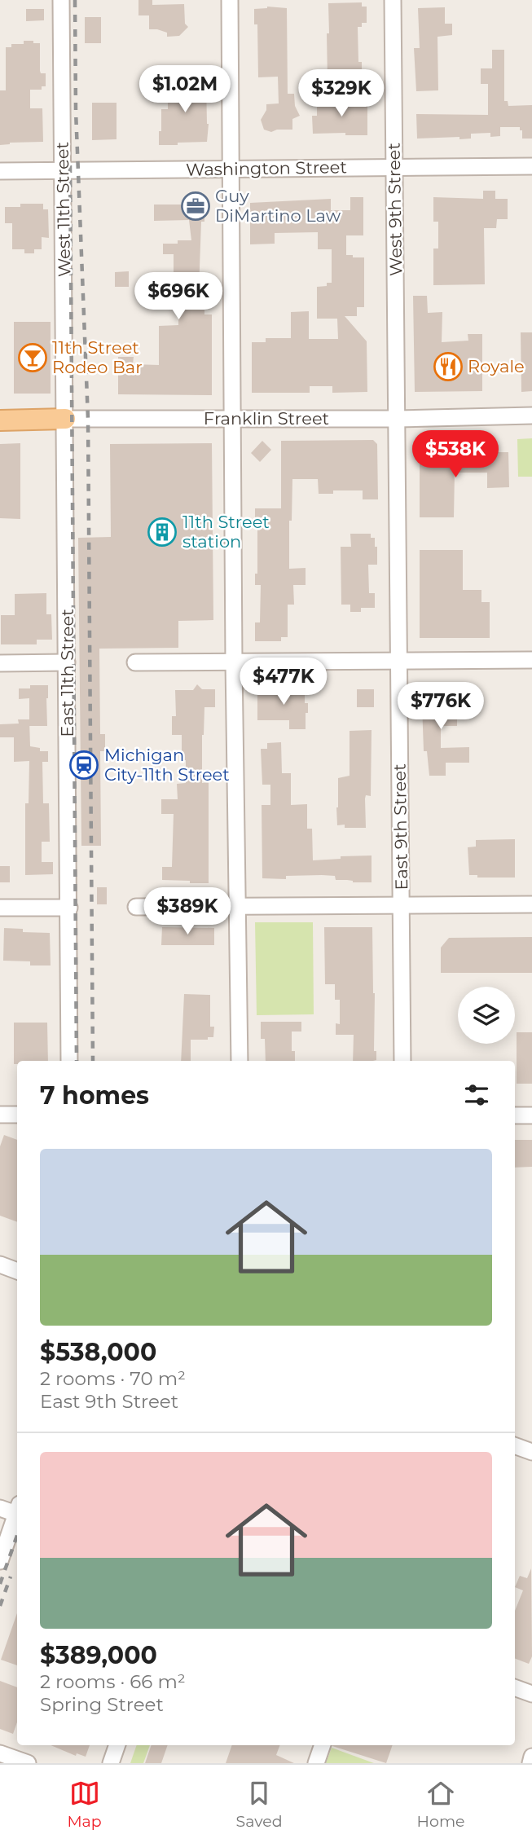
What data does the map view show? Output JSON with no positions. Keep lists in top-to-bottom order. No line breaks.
{"streets":{"main road":["Franklin Street"],"street":["Washington Street","West 11th Street","West 9th Street","East 11th Street","East 9th Street"]},"crossings":[["Washington Street","West 11th Street"],["Washington Street","West 9th Street"],["West 11th Street","Franklin Street"],["West 11th Street","East 11th Street"],["West 9th Street","Franklin Street"],["West 9th Street","East 9th Street"],["Franklin Street","East 11th Street"],["Franklin Street","East 9th Street"]],"places":{"office":["Guy DiMartino Law"],"bar":["11th Street Rodeo Bar"],"restaurant":["Royale"],"building":["11th Street station"],"station":["Michigan City-11th Street"]},"page":{"price":["$1.02M","$329K","$696K","$538K","$477K","$776K","$389K"],"heading":"7 homes","list":[{"name":"$538,000","note":"2 rooms · 70 m² · East 9th Street"},{"name":"$389,000","note":"2 rooms · 66 m² · Spring Street"}],"tabs":["Map","Saved","Home"]}}
